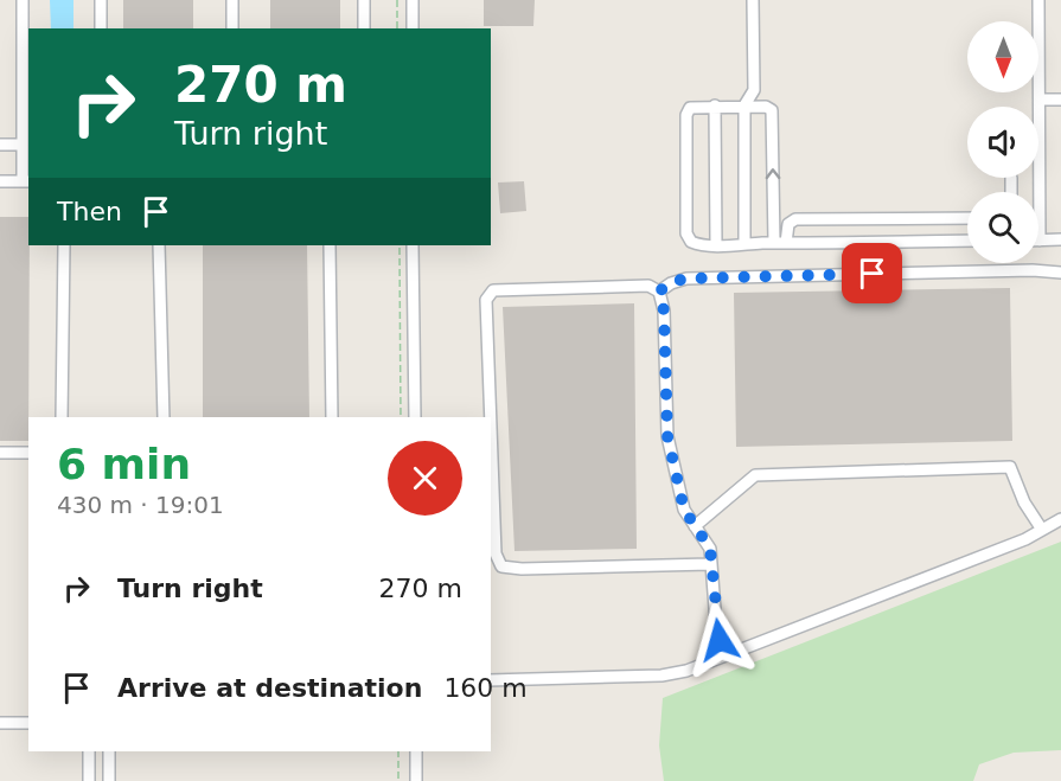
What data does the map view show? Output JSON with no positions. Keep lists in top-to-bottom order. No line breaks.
{"north":"bottom","page":{"turn":["270 m","Turn right"],"then":"Then","heading":["6 min","430 m · 19:01"],"list":[{"name":"Turn right","value":"270 m"},{"name":"Arrive at destination","value":"160 m"}]}}
